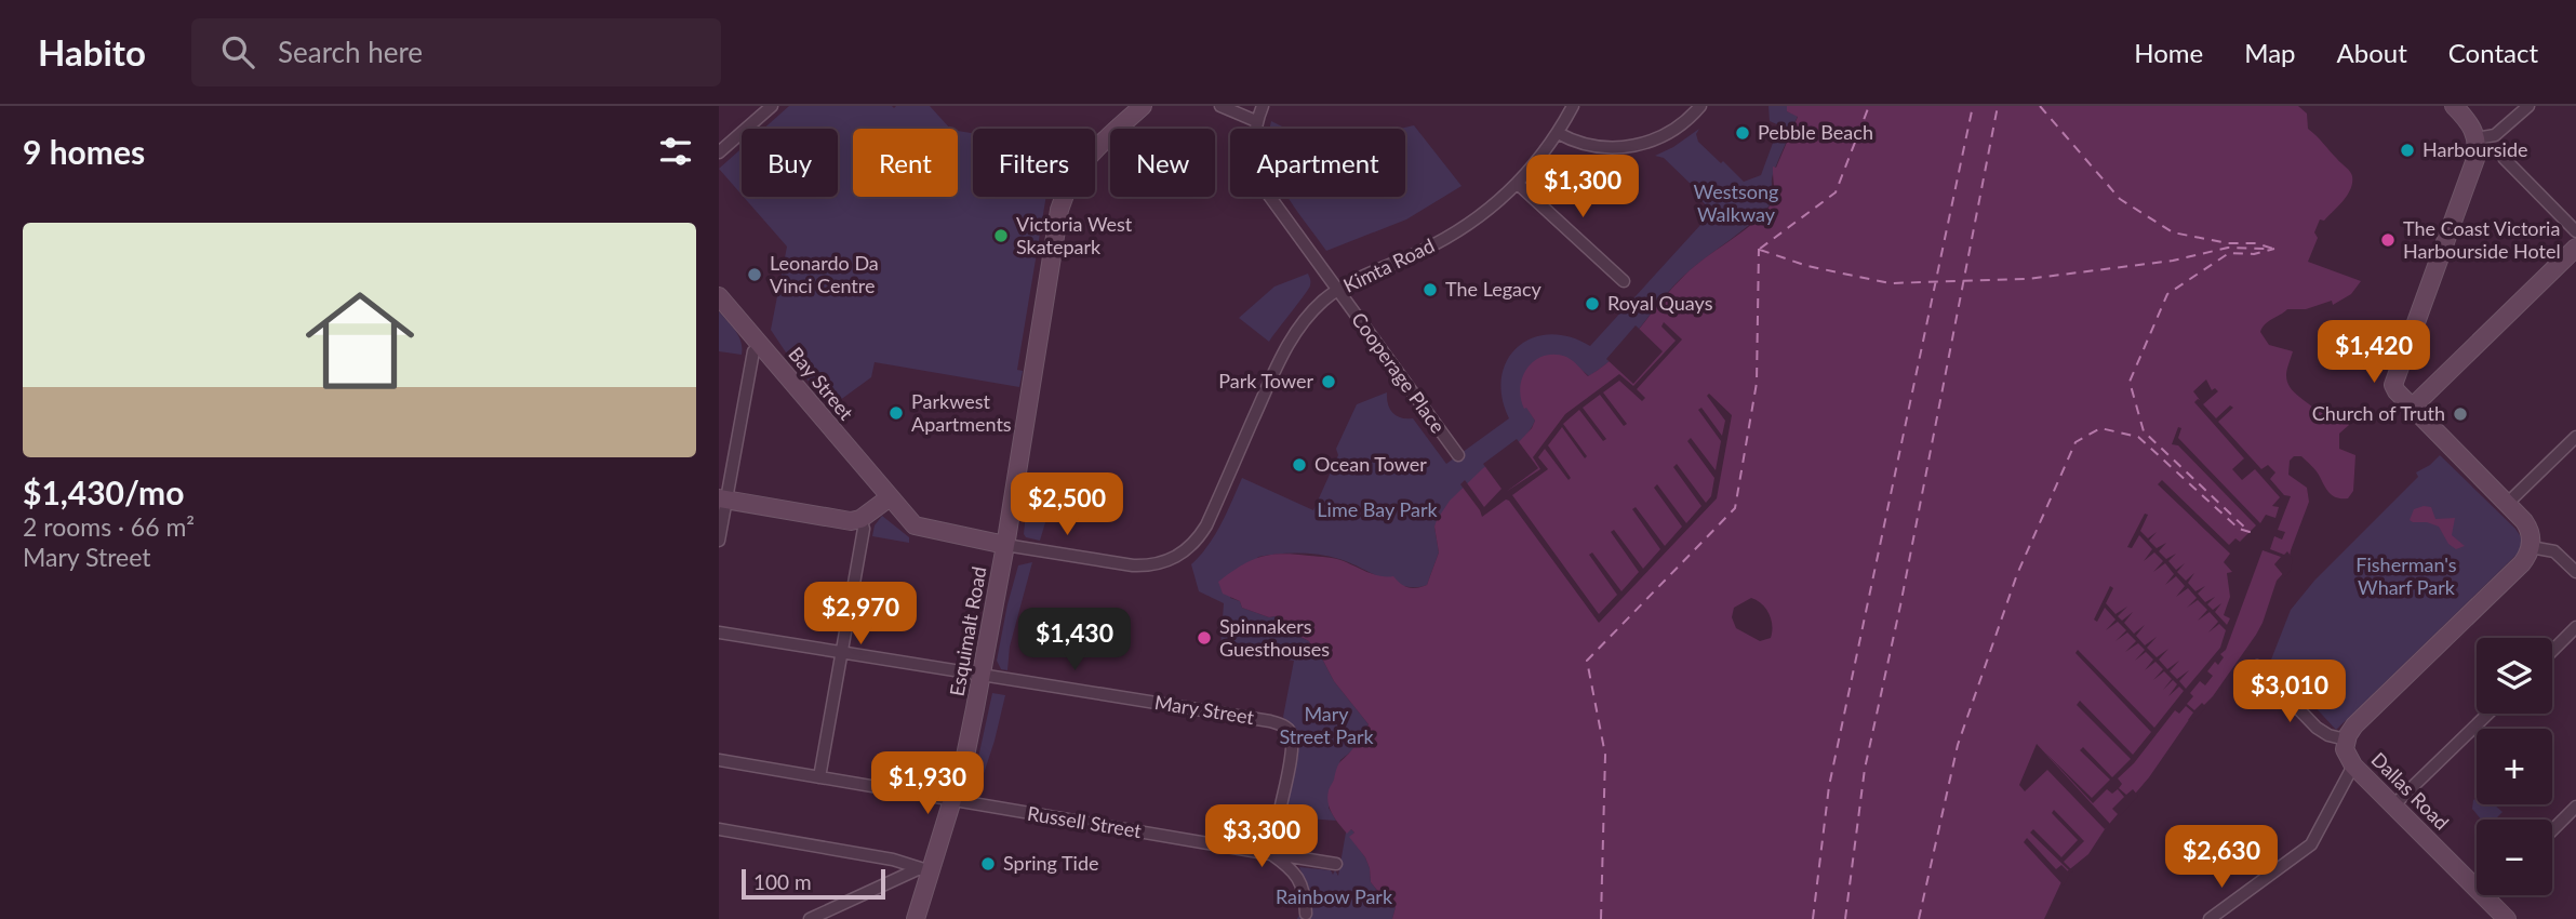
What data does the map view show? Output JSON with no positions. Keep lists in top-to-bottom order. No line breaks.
{"streets":{"street":["Kimta Road","Cooperage Place","Bay Street","Esquimalt Road","Mary Street","Dallas Road","Russell Street"]},"crossings":[["Kimta Road","Cooperage Place"],["Kimta Road","Bay Street"],["Kimta Road","Esquimalt Road"],["Bay Street","Esquimalt Road"],["Esquimalt Road","Mary Street"],["Esquimalt Road","Russell Street"]],"parks":["Westsong Walkway","Lime Bay Park","Fisherman's Wharf Park","Mary Street Park","Rainbow Park"],"places":["Pebble Beach","Harbourside","Victoria West Skatepark","The Coast Victoria Harbourside Hotel","Leonardo Da Vinci Centre","The Legacy","Royal Quays","Park Tower","Parkwest Apartments","Church of Truth","Ocean Tower","Spinnakers Guesthouses","Spring Tide"],"scale_bar":"100 m","page":{"header":"Habito","search":"Search here","nav":["Home","Map","About","Contact"],"heading":"9 homes","chip":["Buy","Rent","Filters","New","Apartment"],"price":["$1,300","$1,420","$2,500","$2,970","$1,430","$3,010","$1,930","$3,300","$2,630"],"list":[{"name":"$1,430/mo","note":"2 rooms · 66 m² · Mary Street"}],"map_buttons":["+","−"],"scale":"100 m"}}
